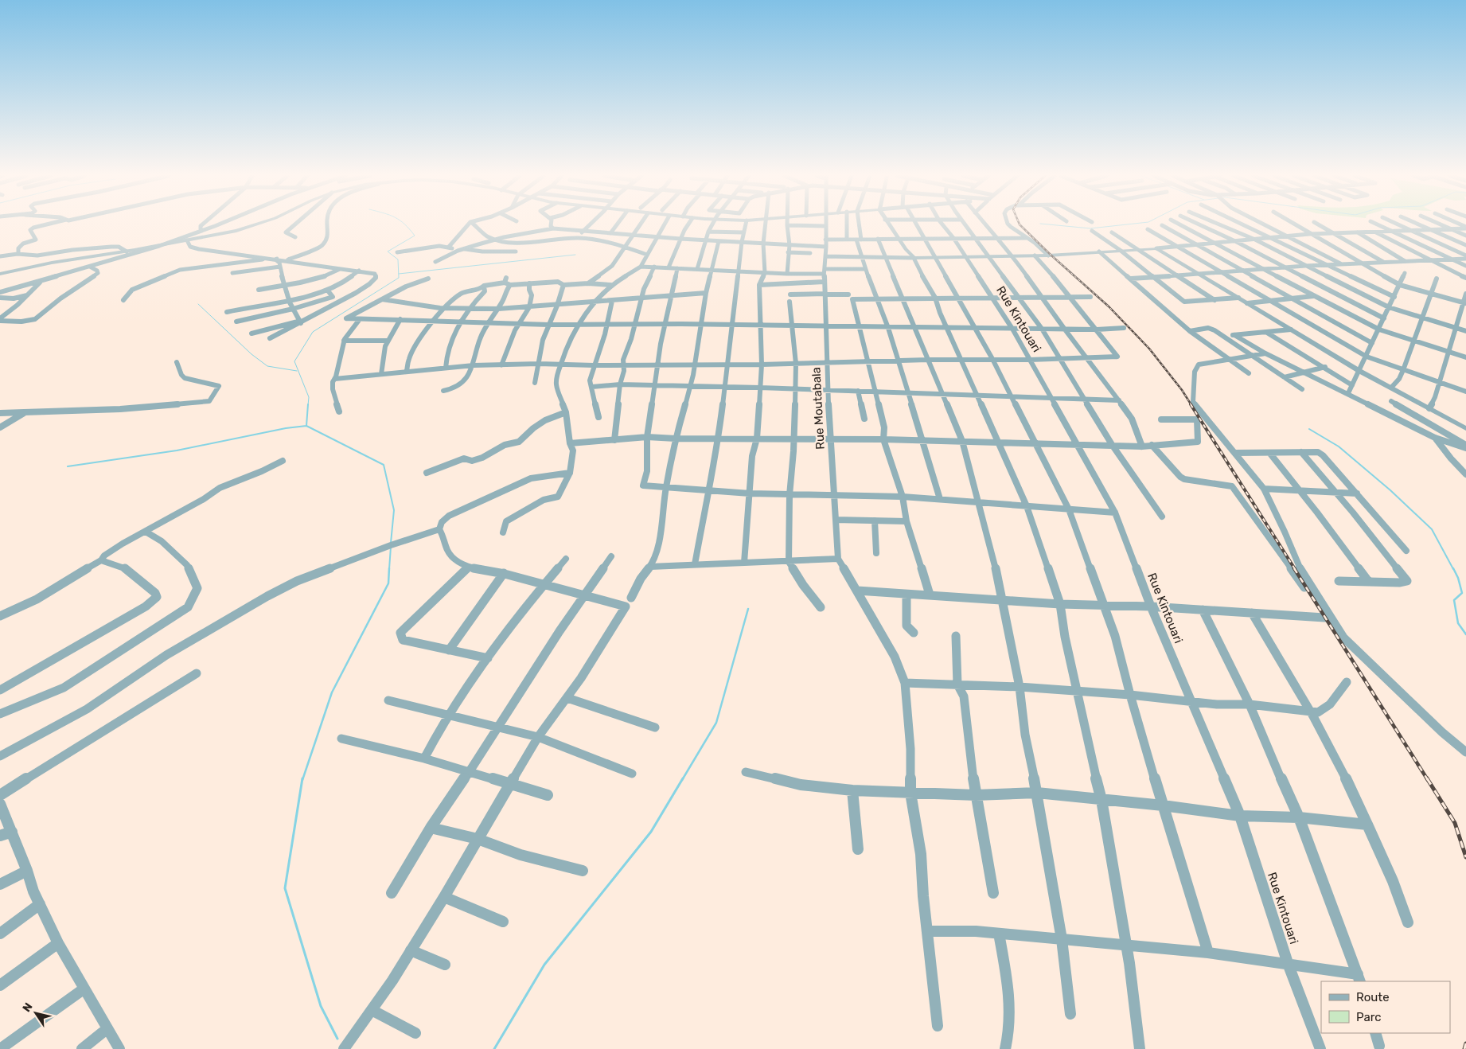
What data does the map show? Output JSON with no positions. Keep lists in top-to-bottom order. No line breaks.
{"streets":{"street":["Rue Kintouari","Rue Moutabala"]},"legend":["Route","Parc"],"north":"top left"}
